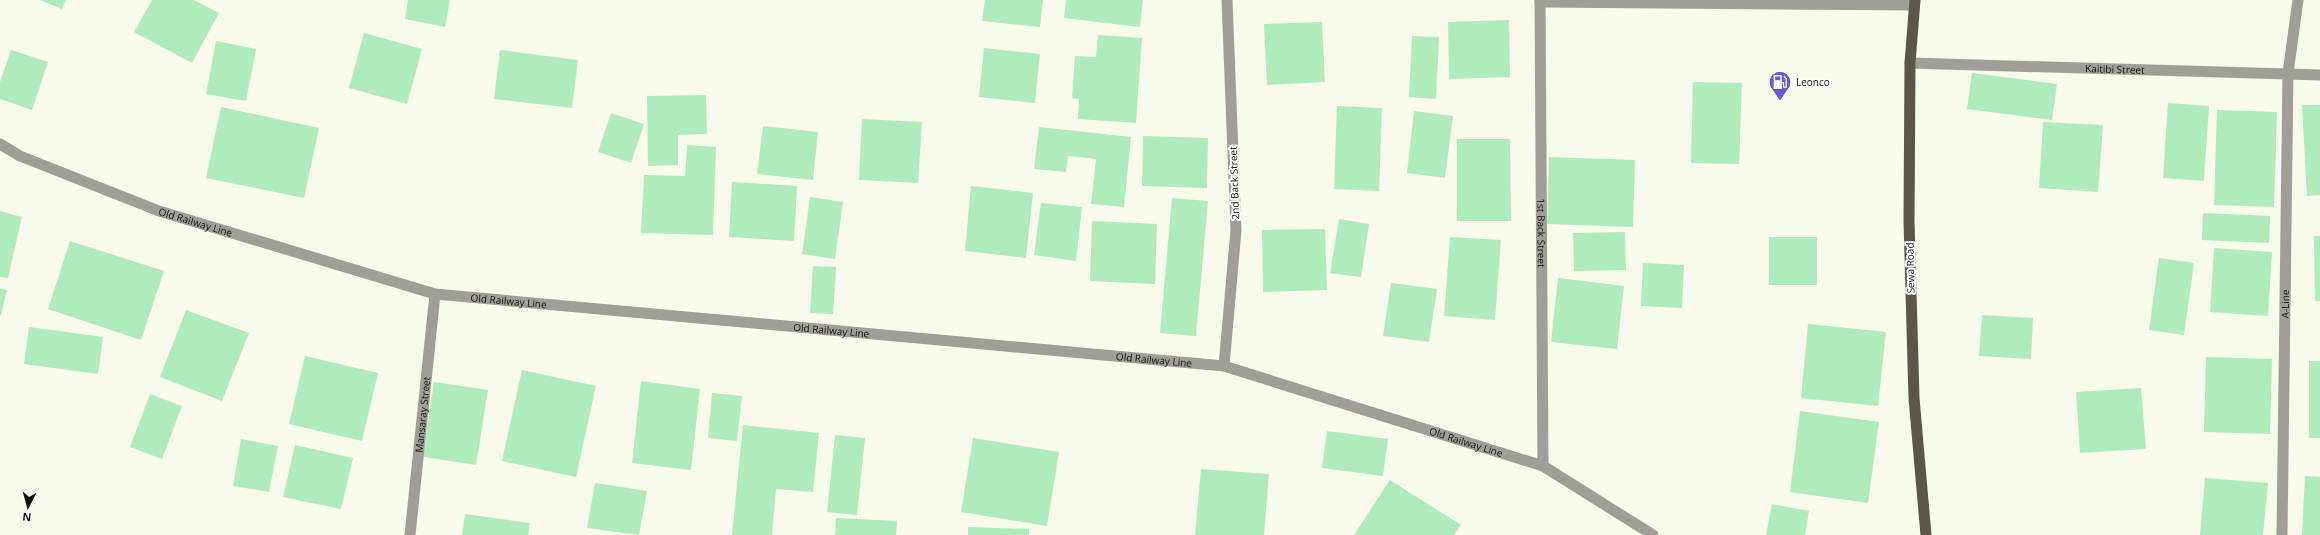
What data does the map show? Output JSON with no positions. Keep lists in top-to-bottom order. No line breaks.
{"streets":{"main road":["Sewa Road"],"street":["Kaitibi Street","2nd Back Street","Old Railway Line","1st Back Street","A-Line","Mansaray Street"]},"crossings":[["Kaitibi Street","Sewa Road"],["Kaitibi Street","A-Line"],["2nd Back Street","Old Railway Line"],["Old Railway Line","1st Back Street"],["Old Railway Line","Mansaray Street"]],"places":{"fuel station":["Leonco"]},"north":"bottom"}
